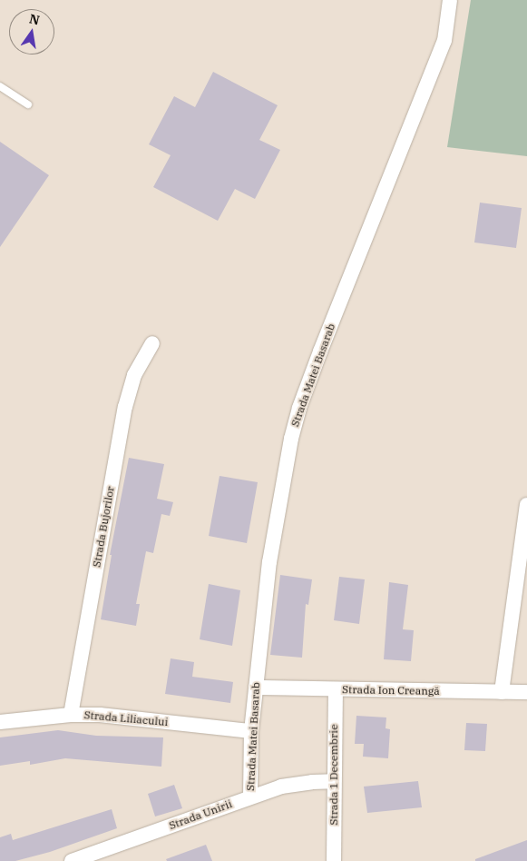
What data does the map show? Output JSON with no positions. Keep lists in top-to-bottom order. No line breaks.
{"streets":{"street":["Strada Matei Basarab","Strada Bujorilor","Strada Ion Creangă","Strada Liliacului","Strada 1 Decembrie","Strada Unirii"]},"crossings":[["Strada Matei Basarab","Strada Ion Creangă"],["Strada Matei Basarab","Strada Liliacului"],["Strada Matei Basarab","Strada Unirii"],["Strada Bujorilor","Strada Liliacului"],["Strada Ion Creangă","Strada 1 Decembrie"],["Strada 1 Decembrie","Strada Unirii"]],"north":"top"}
